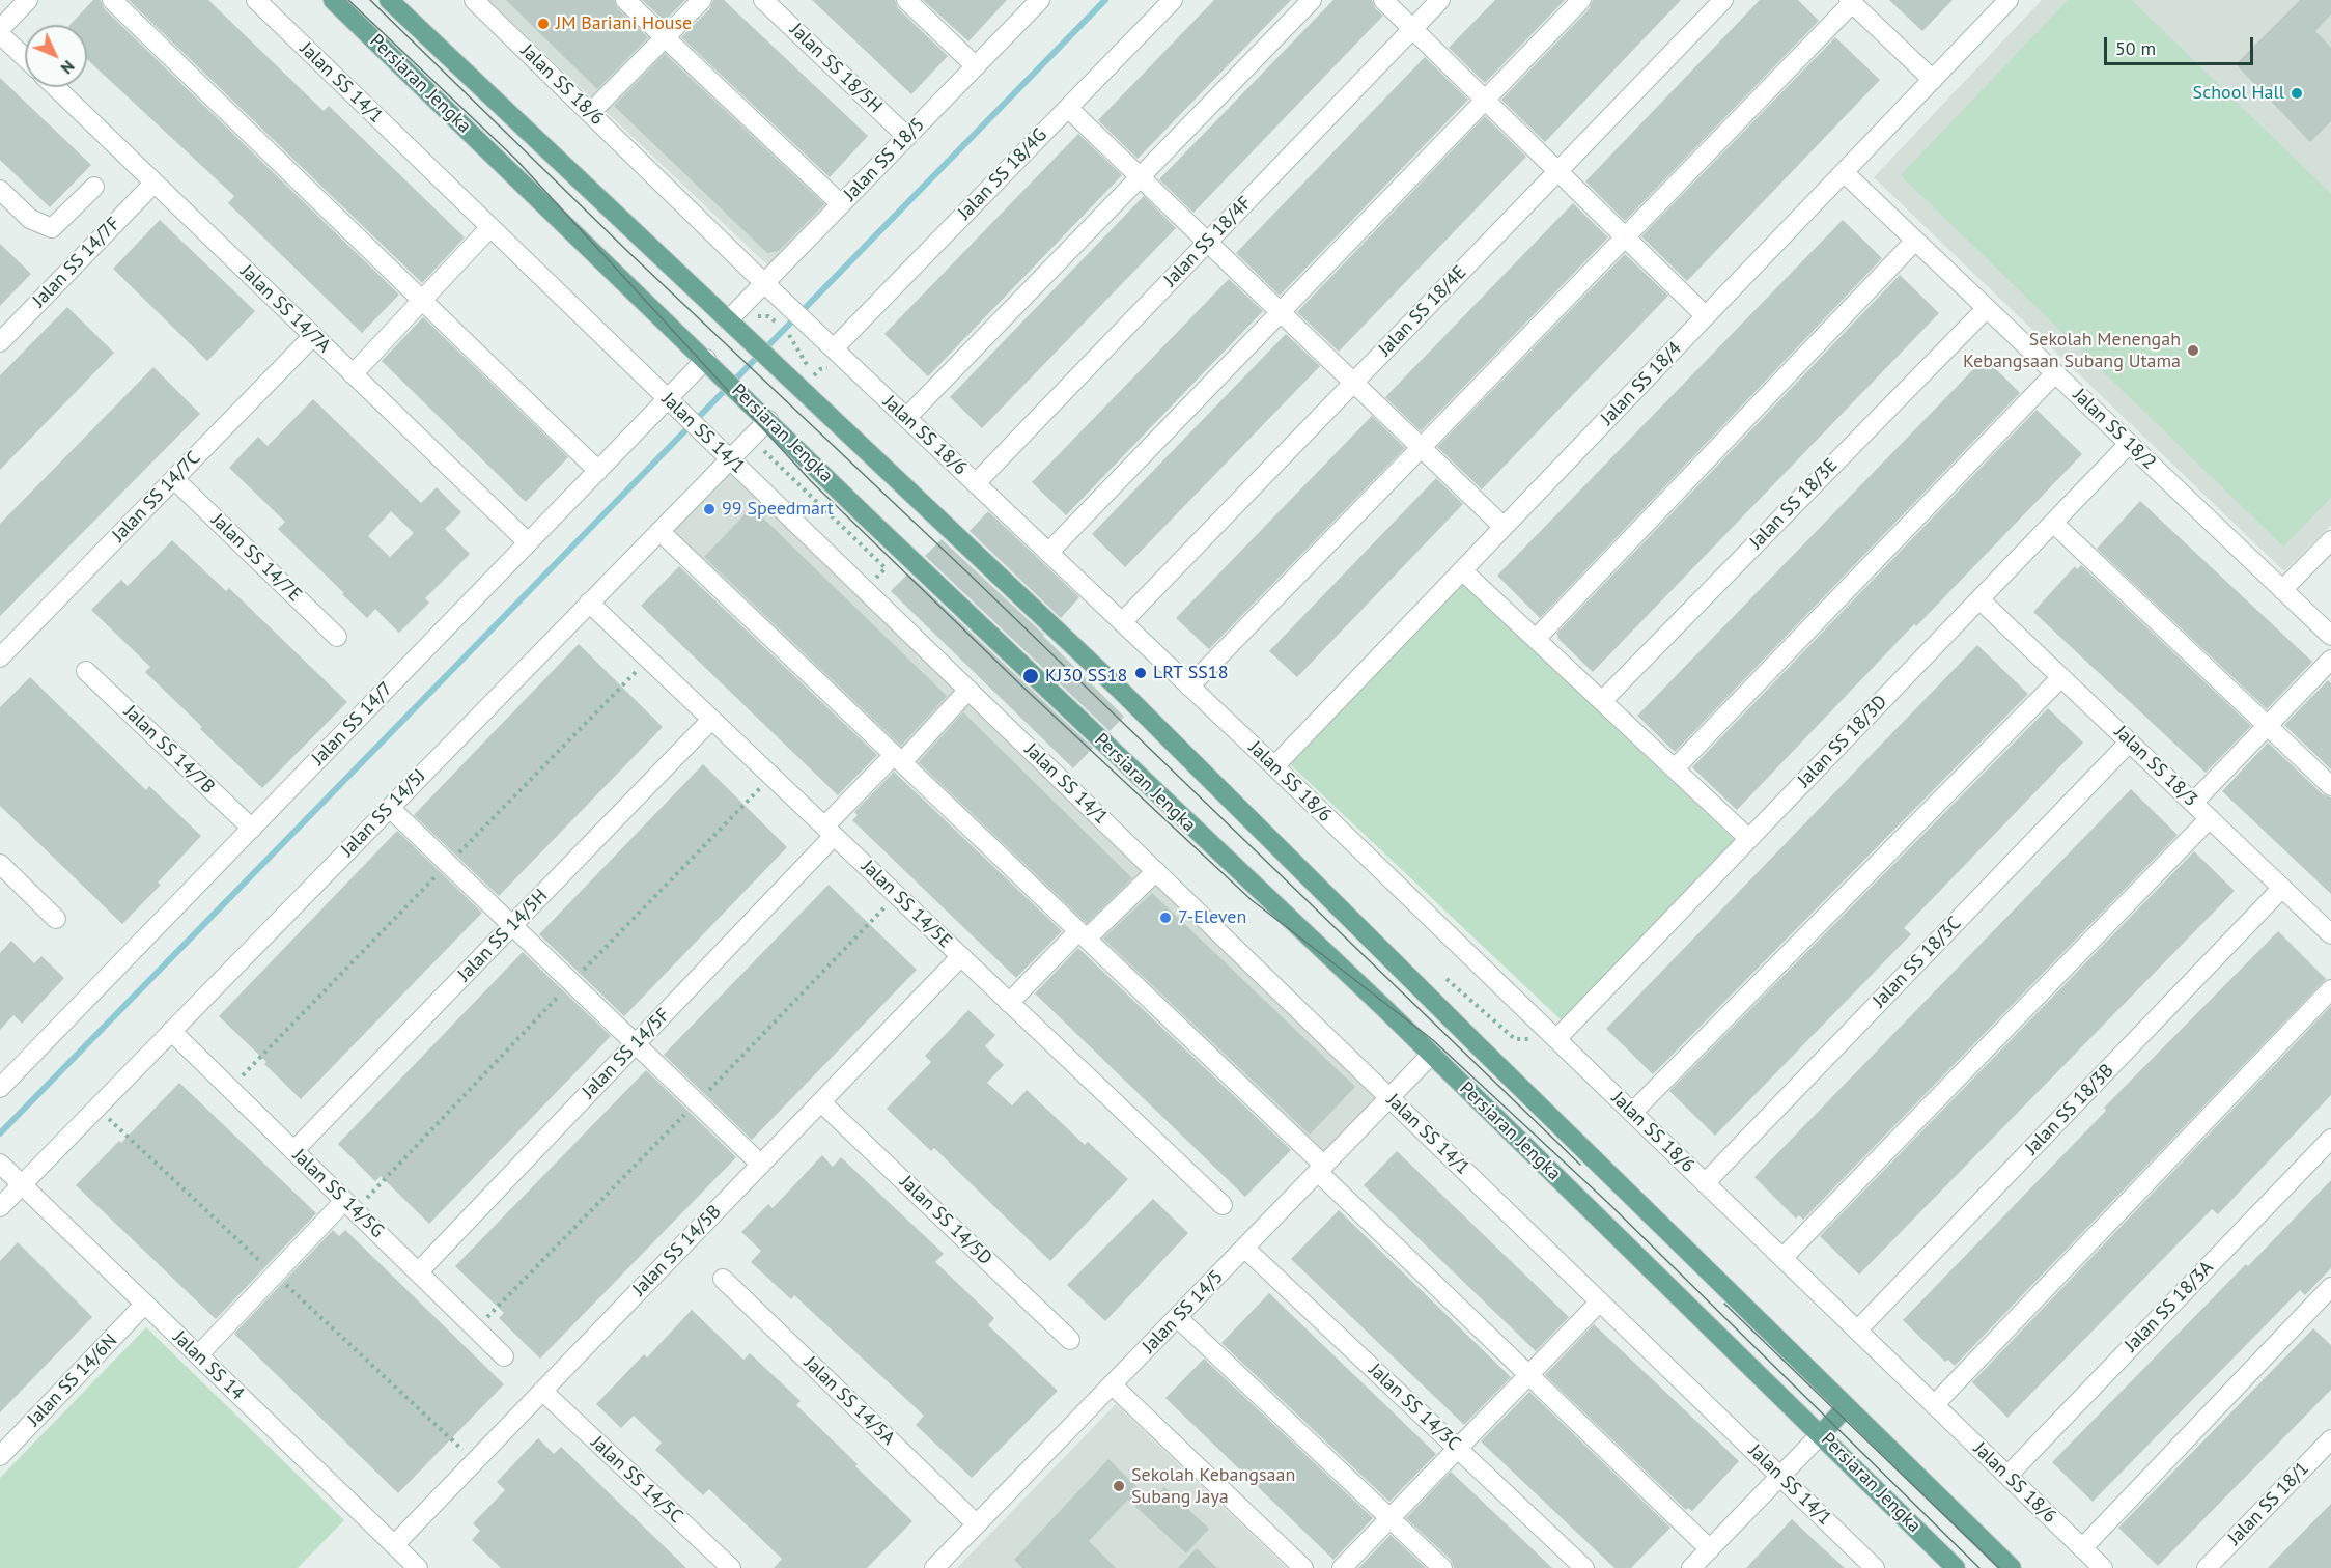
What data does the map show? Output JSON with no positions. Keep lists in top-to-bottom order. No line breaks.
{"streets":{"main road":["Persiaran Jengka"],"street":["Jalan SS 18/5H","Jalan SS 14/1","Jalan SS 18/6","Jalan SS 18/5","Jalan SS 18/4G","Jalan SS 18/4F","Jalan SS 14/7F","Jalan SS 14/7A","Jalan SS 18/4E","Jalan SS 18/4","Jalan SS 18/2","Jalan SS 14/7C","Jalan SS 18/3E","Jalan SS 14/7E","Jalan SS 14/7","Jalan SS 18/3D","Jalan SS 14/7B","Jalan SS 18/3","Jalan SS 14/5J","Jalan SS 14/5E","Jalan SS 14/5H","Jalan SS 18/3C","Jalan SS 14/5F","Jalan SS 18/3B","Jalan SS 14/5G","Jalan SS 14/5D","Jalan SS 14/5B","Jalan SS 18/3A","Jalan SS 14/5","Jalan SS 14","Jalan SS 14/6N","Jalan SS 14/5A","Jalan SS 14/3C","Jalan SS 14/5C","Jalan SS 18/1"]},"crossings":[["Jalan SS 18/5H","Jalan SS 18/5"],["Jalan SS 14/1","Jalan SS 14/7"],["Jalan SS 14/1","Jalan SS 14/5J"],["Jalan SS 14/1","Jalan SS 14/5F"],["Jalan SS 14/1","Jalan SS 14/5"],["Persiaran Jengka","Jalan SS 18/5"],["Persiaran Jengka","Jalan SS 14/7"],["Persiaran Jengka","Jalan SS 14/5J"],["Persiaran Jengka","Jalan SS 14/5"],["Jalan SS 18/6","Jalan SS 18/5"],["Jalan SS 18/6","Jalan SS 18/4G"],["Jalan SS 18/6","Jalan SS 18/4F"],["Jalan SS 18/6","Jalan SS 18/4E"],["Jalan SS 18/6","Jalan SS 18/4"],["Jalan SS 18/6","Jalan SS 18/3D"],["Jalan SS 18/6","Jalan SS 18/3C"],["Jalan SS 18/6","Jalan SS 18/3B"],["Jalan SS 18/6","Jalan SS 18/3A"],["Jalan SS 14/7F","Jalan SS 14/7A"],["Jalan SS 14/7A","Jalan SS 14/7C"],["Jalan SS 14/7A","Jalan SS 14/7"],["Jalan SS 18/4","Jalan SS 18/2"],["Jalan SS 18/2","Jalan SS 18/3E"],["Jalan SS 18/2","Jalan SS 18/3D"],["Jalan SS 14/7C","Jalan SS 14/7E"],["Jalan SS 14/7","Jalan SS 14/7B"],["Jalan SS 18/3D","Jalan SS 18/3"],["Jalan SS 18/3","Jalan SS 18/3C"],["Jalan SS 18/3","Jalan SS 18/3B"],["Jalan SS 14/5J","Jalan SS 14/5E"],["Jalan SS 14/5J","Jalan SS 14/5G"],["Jalan SS 14/5J","Jalan SS 14"],["Jalan SS 14/5E","Jalan SS 14/5H"],["Jalan SS 14/5E","Jalan SS 14/5F"],["Jalan SS 14/5E","Jalan SS 14/5B"],["Jalan SS 14/5H","Jalan SS 14/5G"],["Jalan SS 14/5F","Jalan SS 14/5G"],["Jalan SS 14/5D","Jalan SS 14/5B"],["Jalan SS 14/5B","Jalan SS 14"],["Jalan SS 14/5B","Jalan SS 14/5C"],["Jalan SS 14/5","Jalan SS 14/5A"],["Jalan SS 14/5","Jalan SS 14/3C"],["Jalan SS 14","Jalan SS 14/6N"]],"places":["JM Bariani House","School Hall","Sekolah Menengah Kebangsaan Subang Utama","99 Speedmart","LRT SS18","KJ30 SS18","7-Eleven","Sekolah Kebangsaan Subang Jaya"],"scale_bar":"50 m","north":"bottom right"}
